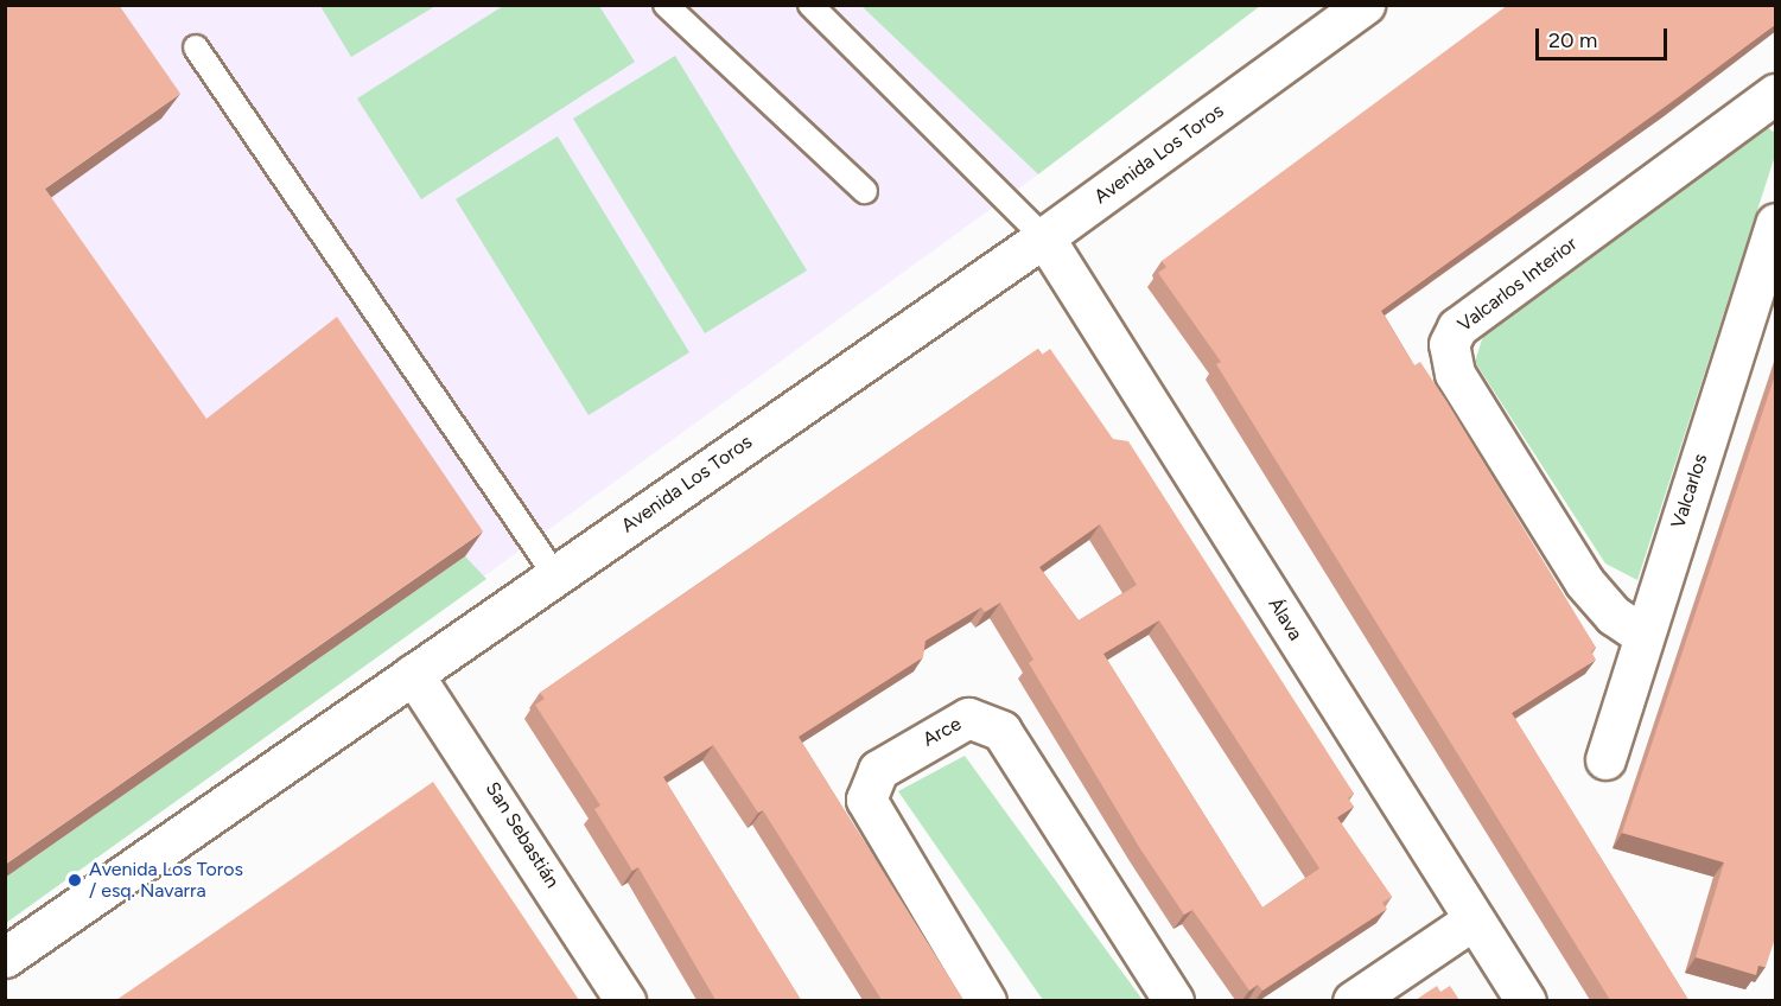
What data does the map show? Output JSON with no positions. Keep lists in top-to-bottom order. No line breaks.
{"streets":{"street":["Avenida Los Toros","Valcarlos Interior","Valcarlos","Álava","Arce","San Sebastián"]},"crossings":[["Avenida Los Toros","Álava"],["Avenida Los Toros","San Sebastián"],["Valcarlos Interior","Valcarlos"]],"places":["Avenida Los Toros / esq. Navarra"],"scale_bar":"20 m"}
